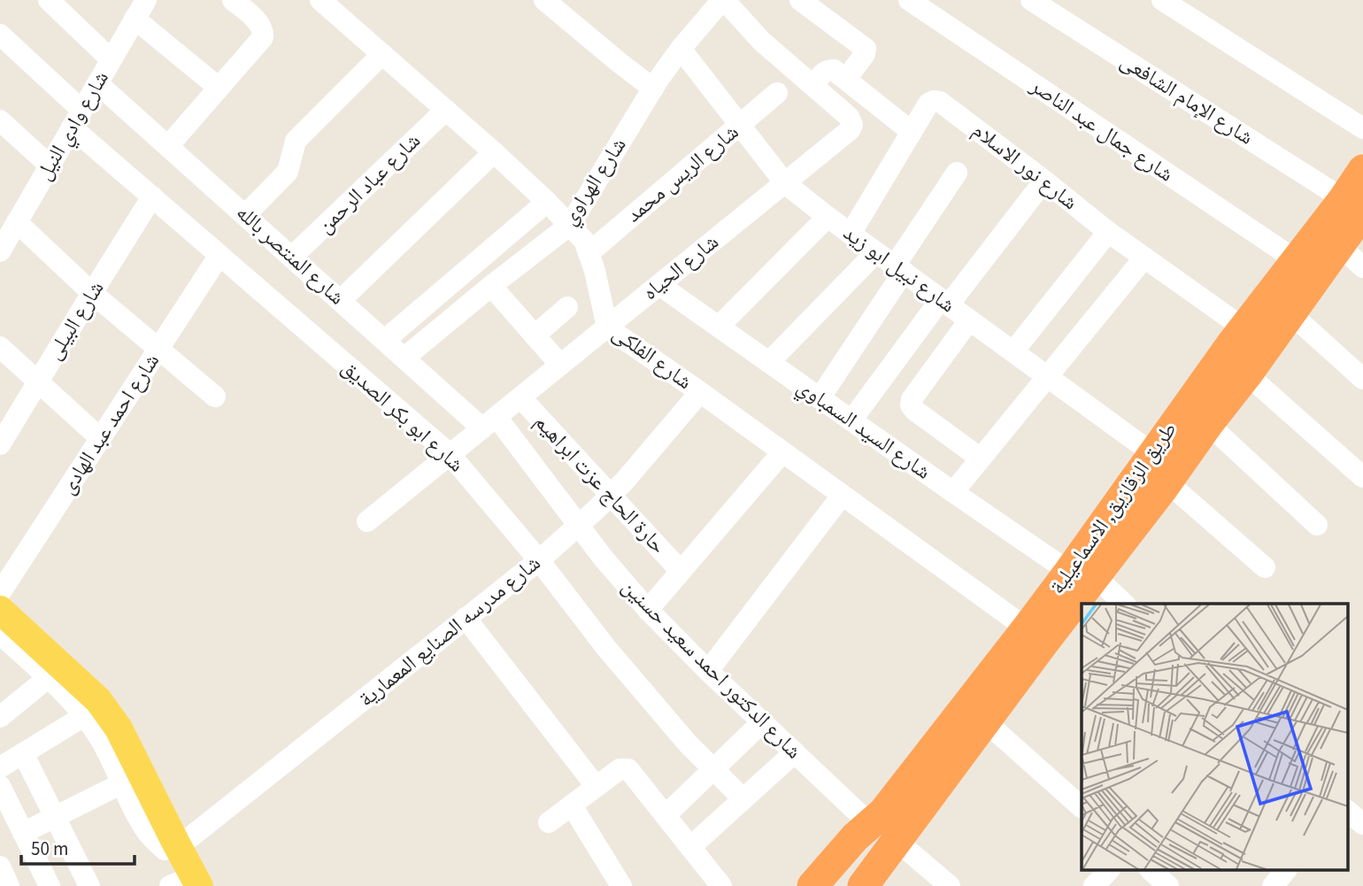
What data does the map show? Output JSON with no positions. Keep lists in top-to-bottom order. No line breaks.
{"streets":{"highway":["طريق الزقازيق, الاسماعيلية"],"street":["شارع الإمام الشافعى","شارع وادي النيل","شارع جمال عبد الناصر","شارع نور الاسلام","شارع الريس محمد","شارع الهراوي","شارع عباد الرحمن","شارع المنتصر بالله","شارع الحياه","شارع نبيل ابو زيد","شارع البيلى","شارع الفلكى","شارع ابو بكر الصديق","شارع احمد عبد الهادى","شارع السيد السمباوي","حارة الحاج عزت ابراهيم","شارع مدرسه الصنايع المعمارية","شارع الدكتور احمد سعيد حسنين"]},"crossings":[["شارع الإمام الشافعى","طريق الزقازيق, الاسماعيلية"],["شارع وادي النيل","شارع المنتصر بالله"],["شارع وادي النيل","شارع ابو بكر الصديق"],["شارع جمال عبد الناصر","شارع نور الاسلام"],["شارع جمال عبد الناصر","طريق الزقازيق, الاسماعيلية"],["شارع نور الاسلام","شارع نبيل ابو زيد"],["شارع نور الاسلام","طريق الزقازيق, الاسماعيلية"],["شارع الريس محمد","شارع نبيل ابو زيد"],["شارع الريس محمد","شارع الفلكى"],["شارع الهراوي","شارع المنتصر بالله"],["شارع الهراوي","شارع الحياه"],["شارع الهراوي","شارع نبيل ابو زيد"],["شارع الهراوي","شارع الفلكى"],["شارع عباد الرحمن","شارع المنتصر بالله"],["شارع عباد الرحمن","شارع الفلكى"],["شارع المنتصر بالله","شارع الحياه"],["شارع المنتصر بالله","شارع الدكتور احمد سعيد حسنين"],["شارع الحياه","شارع نبيل ابو زيد"],["شارع الحياه","شارع الفلكى"],["شارع الحياه","شارع ابو بكر الصديق"],["شارع الحياه","شارع السيد السمباوي"],["شارع الحياه","حارة الحاج عزت ابراهيم"],["شارع الحياه","شارع الدكتور احمد سعيد حسنين"],["شارع نبيل ابو زيد","طريق الزقازيق, الاسماعيلية"],["شارع البيلى","شارع ابو بكر الصديق"],["شارع الفلكى","طريق الزقازيق, الاسماعيلية"],["شارع الفلكى","شارع مدرسه الصنايع المعمارية"],["شارع ابو بكر الصديق","شارع احمد عبد الهادى"],["شارع ابو بكر الصديق","شارع مدرسه الصنايع المعمارية"],["شارع السيد السمباوي","طريق الزقازيق, الاسماعيلية"],["حارة الحاج عزت ابراهيم","شارع مدرسه الصنايع المعمارية"],["طريق الزقازيق, الاسماعيلية","شارع الدكتور احمد سعيد حسنين"],["شارع مدرسه الصنايع المعمارية","شارع الدكتور احمد سعيد حسنين"]],"scale_bar":"50 m"}
